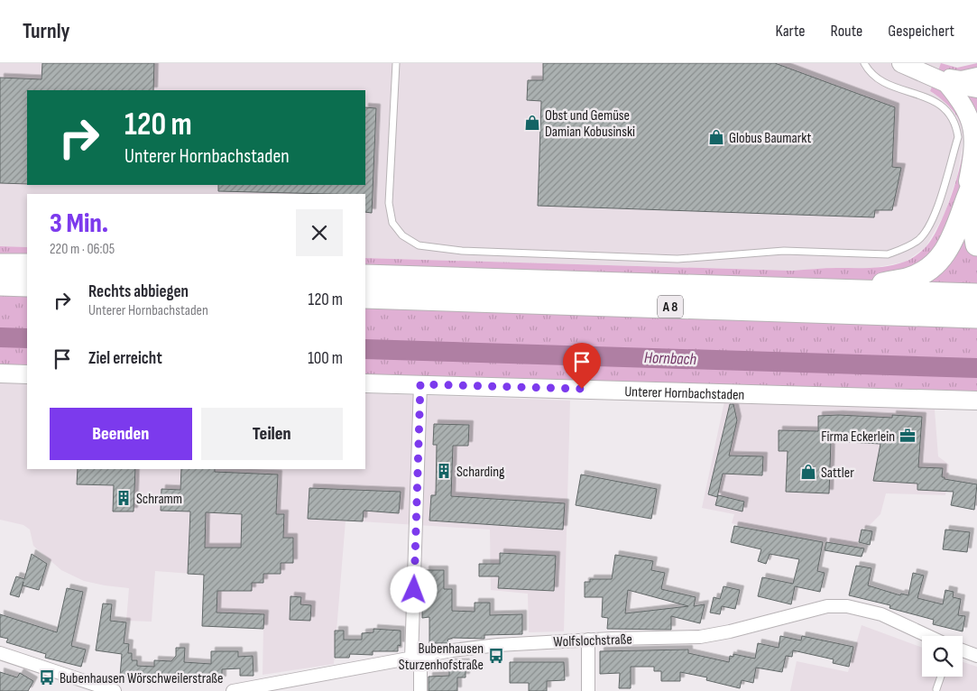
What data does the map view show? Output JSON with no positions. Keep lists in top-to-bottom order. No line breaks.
{"streets":{"highway":["A 8"],"street":["Unterer Hornbachstaden","Wolfslochstraße"]},"water":["Hornbach"],"places":{"shop":["Obst und Gemüse Damian Kobusinski","Globus Baumarkt","Sattler"],"office":["Firma Eckerlein"],"building":["Scharding","Schramm"],"bus stop":["Bubenhausen Sturzenhofstraße","Bubenhausen Wörschweilerstraße"]},"page":{"header":"Turnly","nav":["Karte","Route","Gespeichert"],"turn":["120 m","Unterer Hornbachstaden"],"heading":["3 Min.","220 m · 06:05"],"list":[{"name":"Rechts abbiegen","note":"Unterer Hornbachstaden","value":"120 m"},{"name":"Ziel erreicht","value":"100 m"}],"buttons":["Beenden","Teilen"]}}
